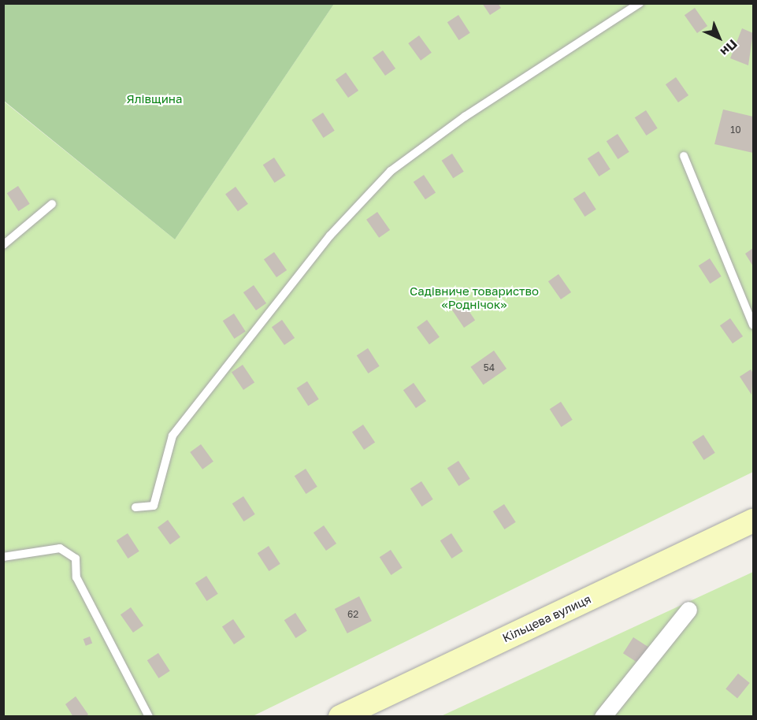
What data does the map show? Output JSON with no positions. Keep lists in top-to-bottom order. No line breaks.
{"streets":{"main road":["Кільцева вулиця"]},"parks":["Ялівщина","Садівниче товариство «Роднічок»"],"house_numbers":["10","54","62"],"north":"bottom right"}
